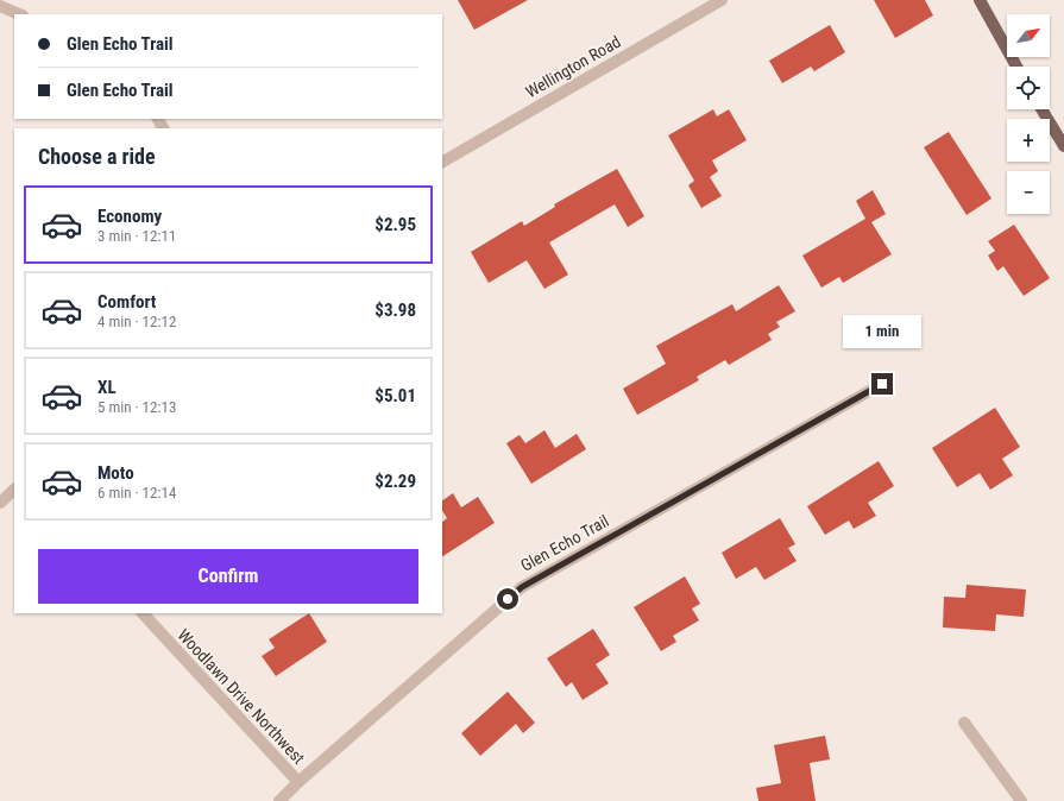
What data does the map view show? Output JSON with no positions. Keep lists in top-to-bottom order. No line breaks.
{"streets":{"street":["Wellington Road","Glen Echo Trail","Woodlawn Drive Northwest"]},"crossings":[["Glen Echo Trail","Woodlawn Drive Northwest"]],"north":"top right","page":{"map_buttons":["+","−"],"banner":["Glen Echo Trail","Glen Echo Trail"],"heading":"Choose a ride","list":[{"name":"Economy","note":"3 min · 12:11","value":"$2.95"},{"name":"Comfort","note":"4 min · 12:12","value":"$3.98"},{"name":"XL","note":"5 min · 12:13","value":"$5.01"},{"name":"Moto","note":"6 min · 12:14","value":"$2.29"}],"bubble":"1 min","buttons":"Confirm"}}
